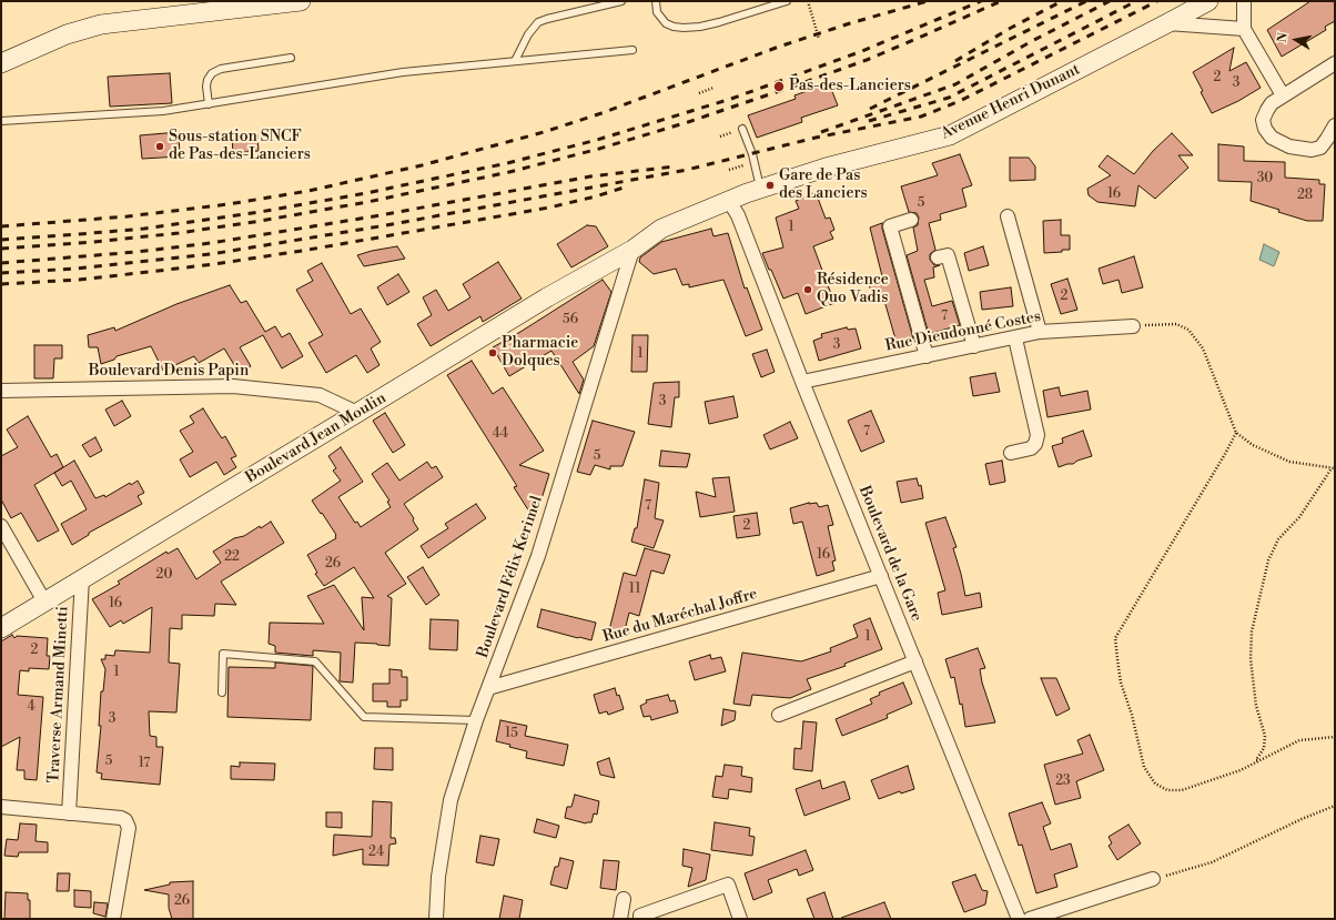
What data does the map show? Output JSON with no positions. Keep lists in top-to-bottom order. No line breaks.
{"streets":{"street":["Avenue Henri Dunant","Rue Dieudonné Costes","Boulevard Denis Papin","Boulevard Jean Moulin","Boulevard de la Gare","Boulevard Félix Kerimel","Rue du Maréchal Joffre","Traverse Armand Minetti"]},"crossings":[["Avenue Henri Dunant","Boulevard Jean Moulin"],["Avenue Henri Dunant","Boulevard de la Gare"],["Avenue Henri Dunant","Boulevard Félix Kerimel"],["Rue Dieudonné Costes","Boulevard de la Gare"],["Boulevard Denis Papin","Boulevard Jean Moulin"],["Boulevard Jean Moulin","Boulevard Félix Kerimel"],["Boulevard Jean Moulin","Traverse Armand Minetti"],["Boulevard de la Gare","Rue du Maréchal Joffre"],["Boulevard Félix Kerimel","Rue du Maréchal Joffre"]],"places":["Pas-des-Lanciers","Sous-station SNCF de Pas-des-Lanciers","Gare de Pas des Lanciers","Résidence Quo Vadis","Pharmacie Dolques"],"house_numbers":["2","3","30","16","28","5","1","2","7","56","3","1","3","7","44","5","7","2","16","22","26","20","11","16","1","2","1","4","3","15","5","17","23","24","26"],"north":"left"}
